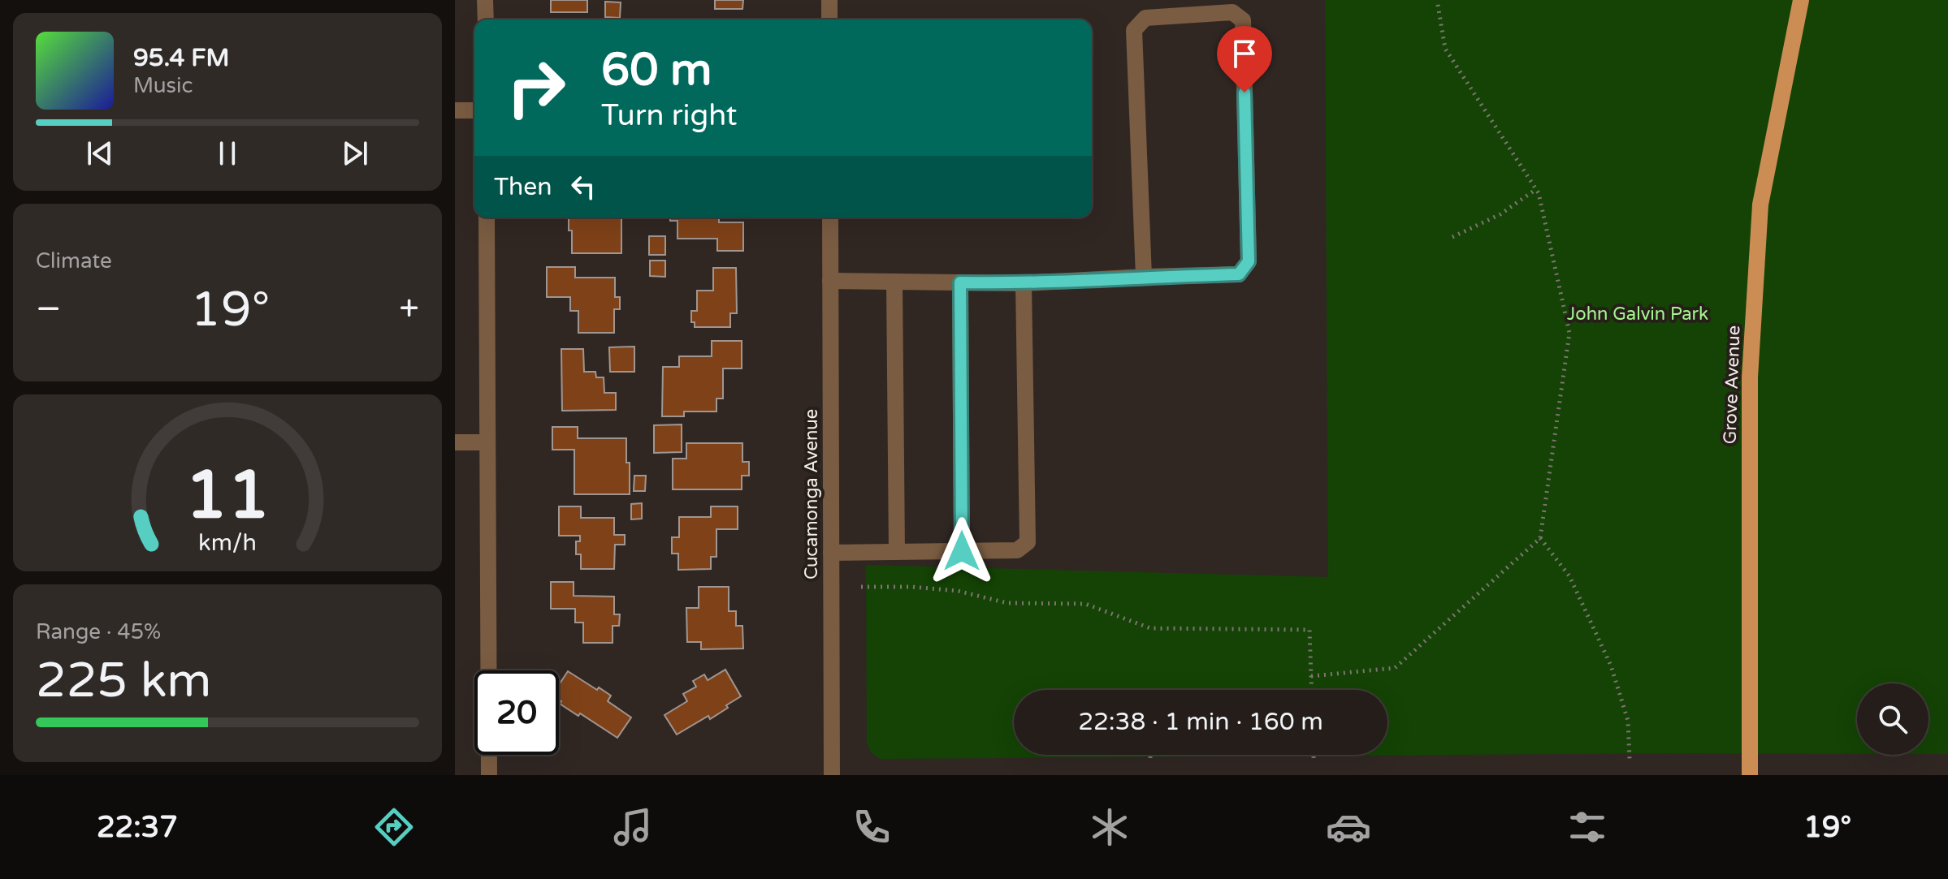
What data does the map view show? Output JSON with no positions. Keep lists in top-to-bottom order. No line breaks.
{"streets":{"main road":["Grove Avenue"],"street":["Cucamonga Avenue"]},"parks":["John Galvin Park"],"page":{"turn":["60 m","Turn right"],"song":["95.4 FM","Music"],"then":"Then","tile":["Climate",["Range · 45%","225 km"]],"heat":["−","19°","+"],"limit":"20","trip":"22:38 · 1 min · 160 m","tabs":["22:37","19°"],"gauge":["11","km/h"]}}
